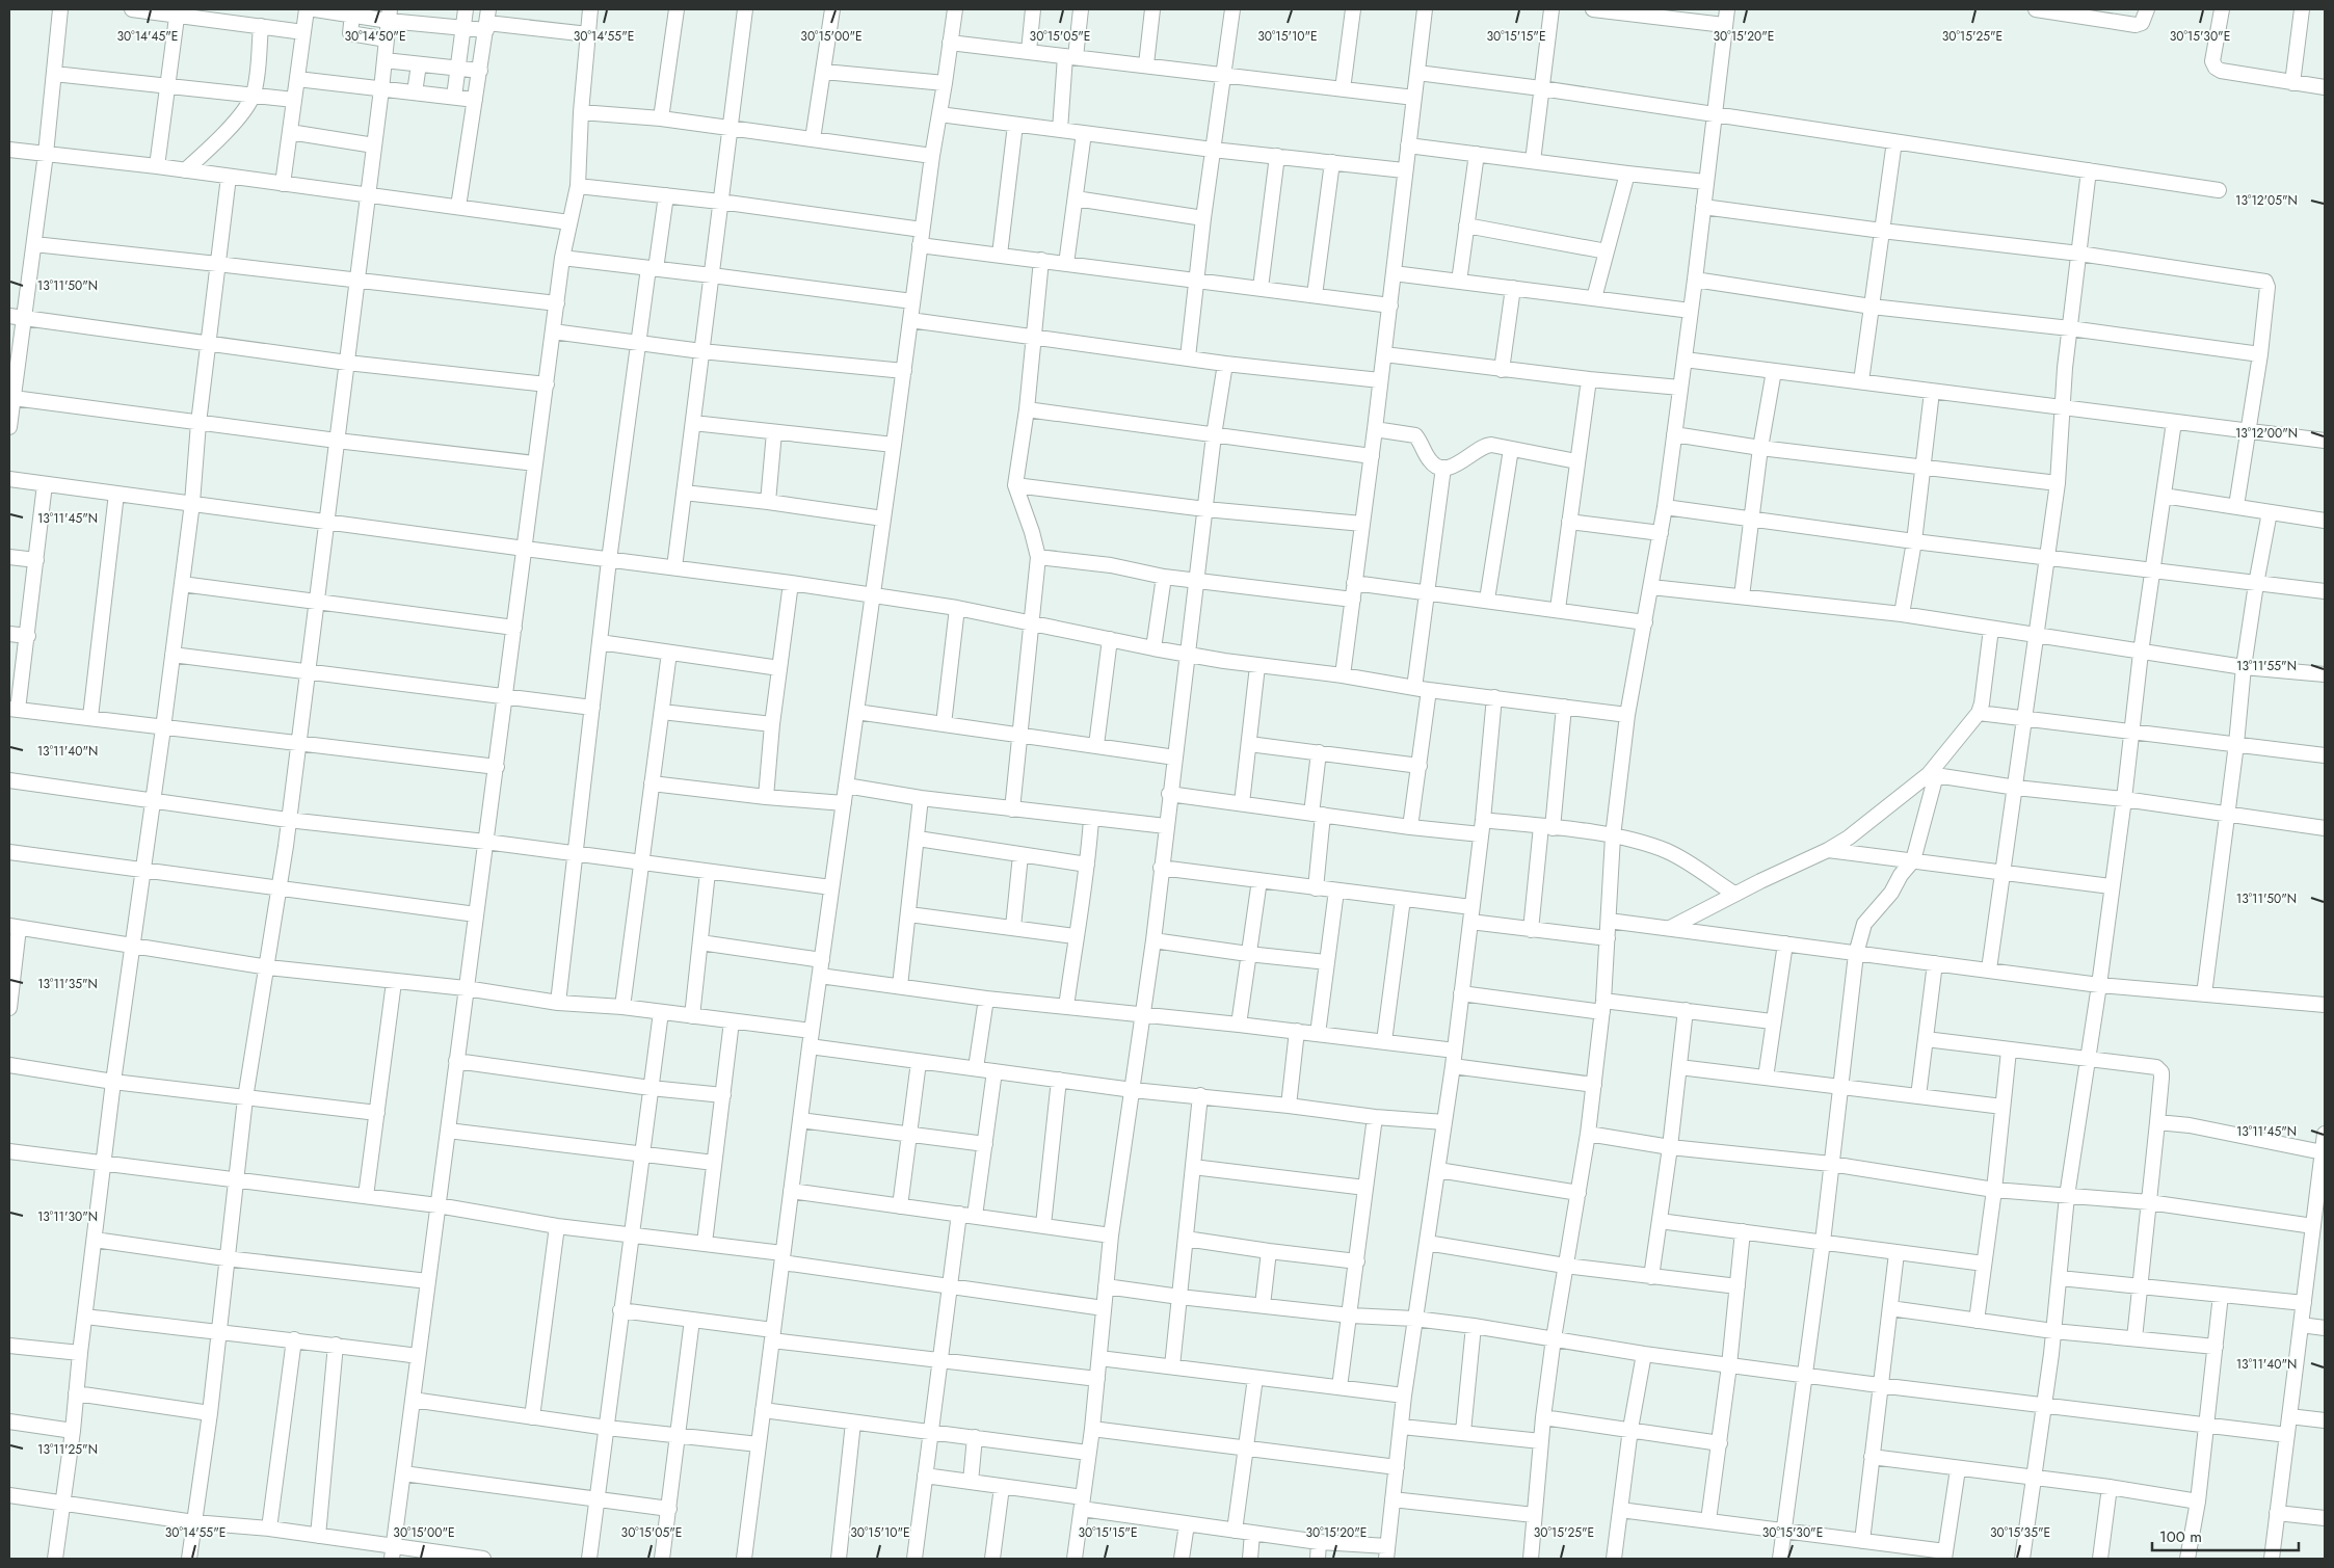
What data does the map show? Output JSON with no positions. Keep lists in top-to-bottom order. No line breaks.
{"scale_bar":"100 m","coordinates":["30°14'45\"E","30°14'50\"E","30°14'55\"E","30°15'00\"E","30°15'05\"E","30°15'10\"E","30°15'15\"E","30°15'20\"E","30°15'25\"E","30°15'30\"E","13°12'05\"N","13°11'50\"N","13°12'00\"N","13°11'45\"N","13°11'55\"N","13°11'40\"N","13°11'35\"N","13°11'30\"N","13°11'25\"N","30°15'35\"E"]}
